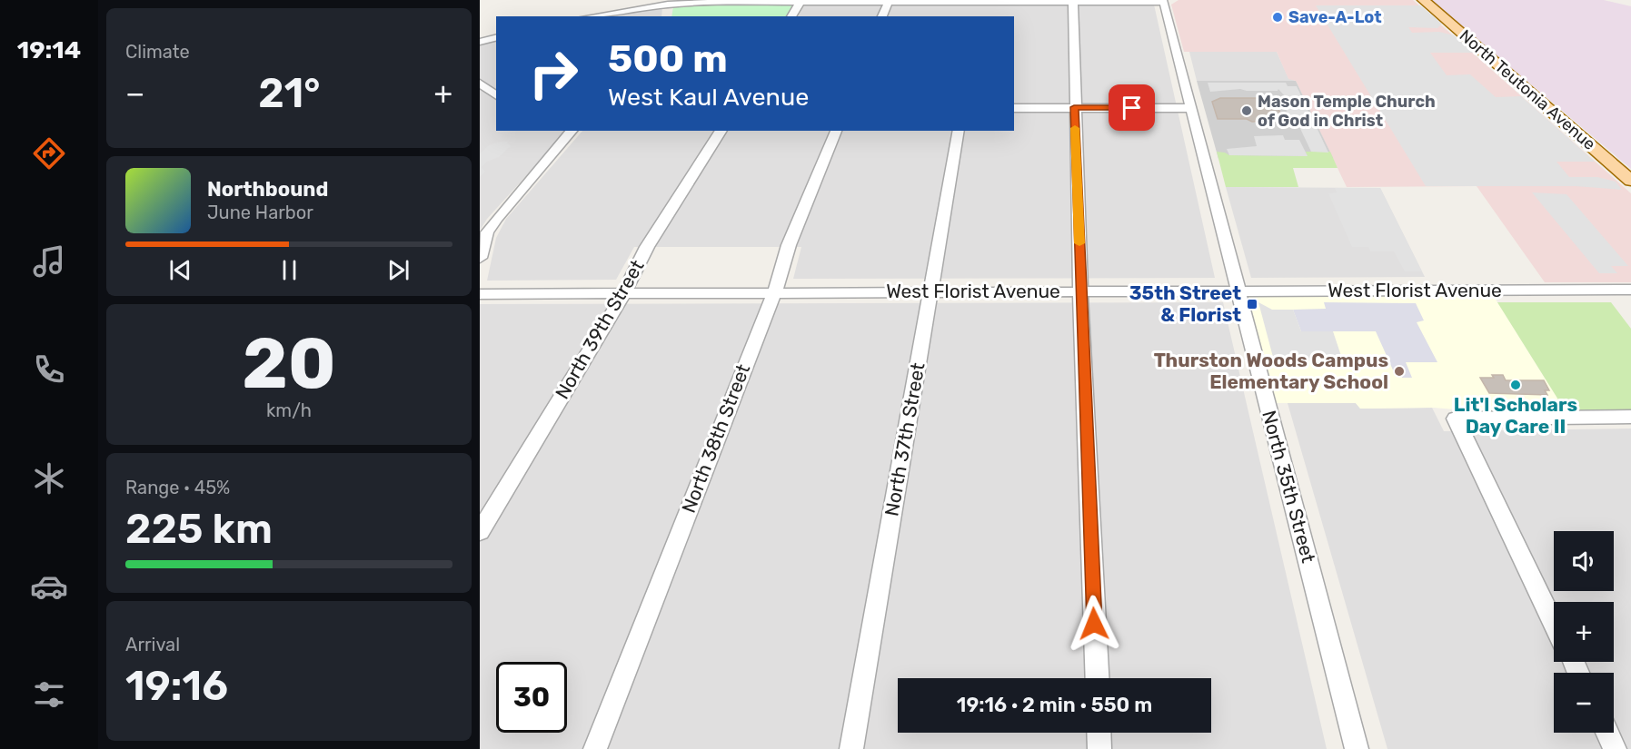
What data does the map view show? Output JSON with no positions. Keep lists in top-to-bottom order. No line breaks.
{"streets":{"main road":["North Teutonia Avenue"],"street":["West Florist Avenue","North 39th Street","North 38th Street","North 37th Street","North 35th Street"]},"crossings":[["West Florist Avenue","North 39th Street"],["West Florist Avenue","North 38th Street"],["West Florist Avenue","North 37th Street"],["West Florist Avenue","North 35th Street"]],"places":{"other":["Save-A-Lot","Mason Temple Church of God in Christ","Thurston Woods Campus Elementary School","Lit'l Scholars Day Care II"],"transit":["35th Street & Florist"]},"page":{"tabs":"19:14","tile":["Climate",["20","km/h"],["Range · 45%","225 km"],["Arrival","19:16"]],"turn":["500 m","West Kaul Avenue"],"heat":["−","21°","+"],"song":["Northbound","June Harbor"],"map_buttons":["+","−"],"limit":"30","trip":"19:16 · 2 min · 550 m"}}
